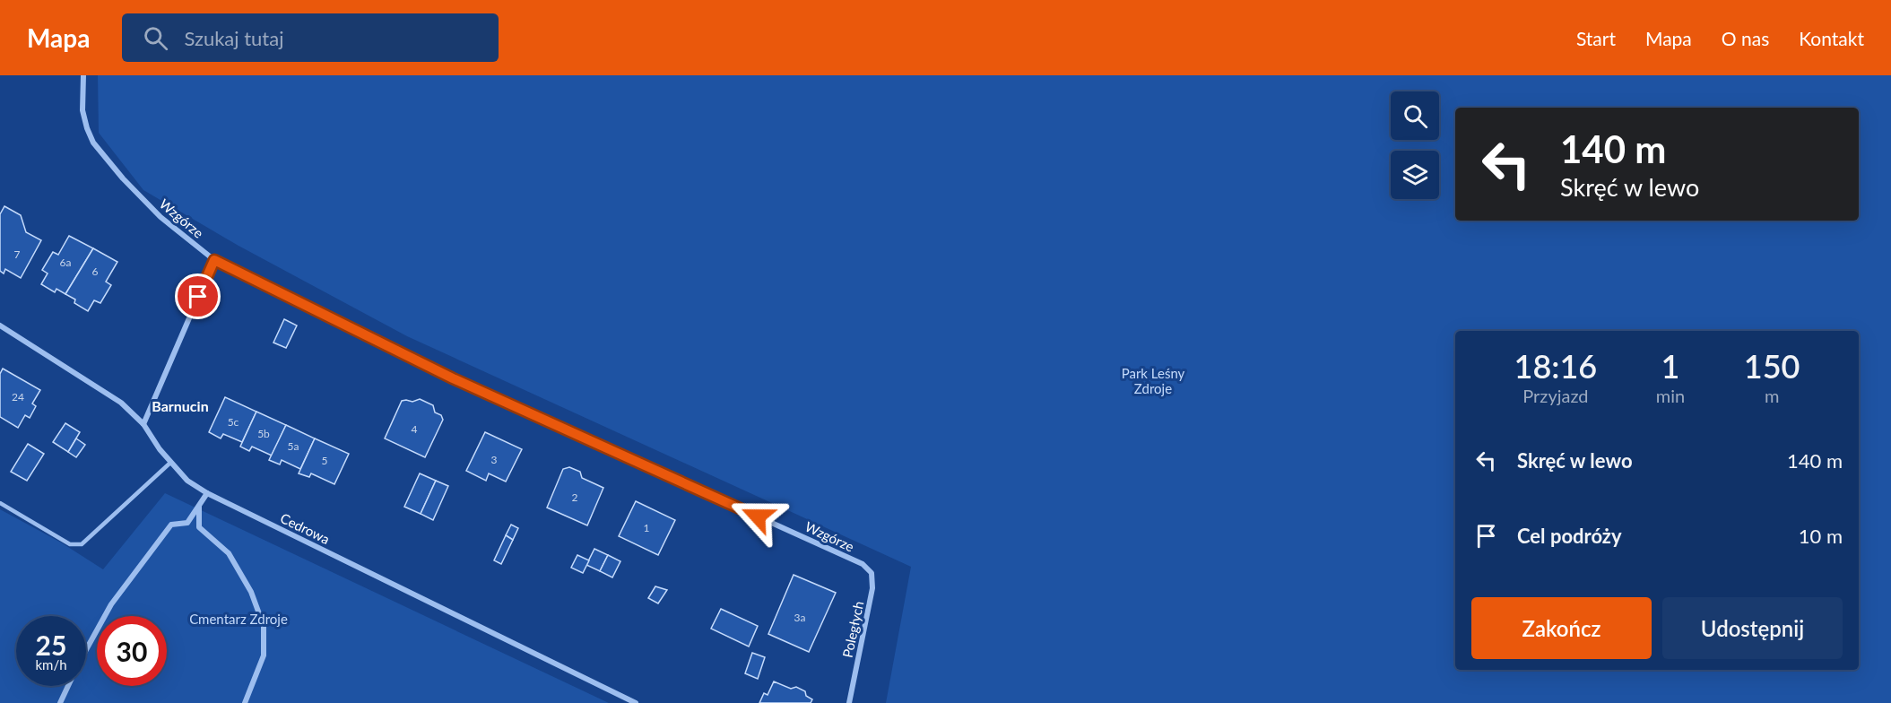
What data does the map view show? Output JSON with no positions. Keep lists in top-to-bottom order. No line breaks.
{"streets":{"street":["Wzgórze","Cedrowa","Poległych"]},"crossings":[["Wzgórze","Poległych"]],"districts":["Barnucin"],"parks":["Park Leśny Zdroje","Cmentarz Zdroje"],"house_numbers":["7","6a","6","24","5c","4","5b","5a","3","5","2","1","3a"],"page":{"header":"Mapa","search":"Szukaj tutaj","nav":["Start","Mapa","O nas","Kontakt"],"turn":["140 m","Skręć w lewo"],"eta":["18:16","Przyjazd","1","min","150","m"],"list":[{"name":"Skręć w lewo","value":"140 m"},{"name":"Cel podróży","value":"10 m"}],"buttons":["Zakończ","Udostępnij"],"speed":"25 km/h","limit":"30"}}
